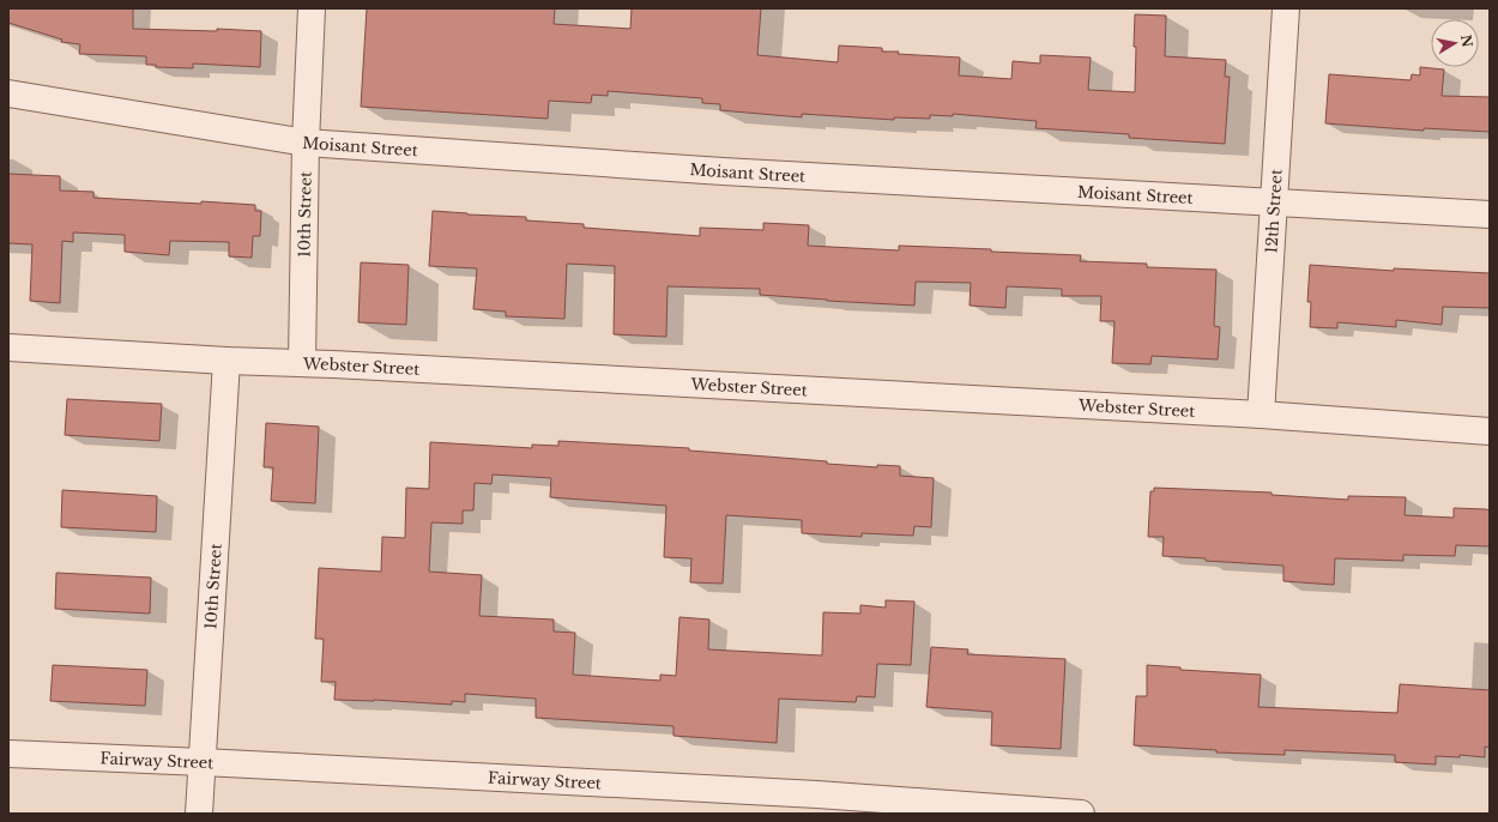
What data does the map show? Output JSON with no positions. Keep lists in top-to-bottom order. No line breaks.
{"streets":{"street":["Moisant Street","12th Street","10th Street","Webster Street","Fairway Street"]},"crossings":[["Moisant Street","12th Street"],["Moisant Street","10th Street"],["12th Street","Webster Street"],["10th Street","Webster Street"],["10th Street","Fairway Street"]],"north":"right"}
